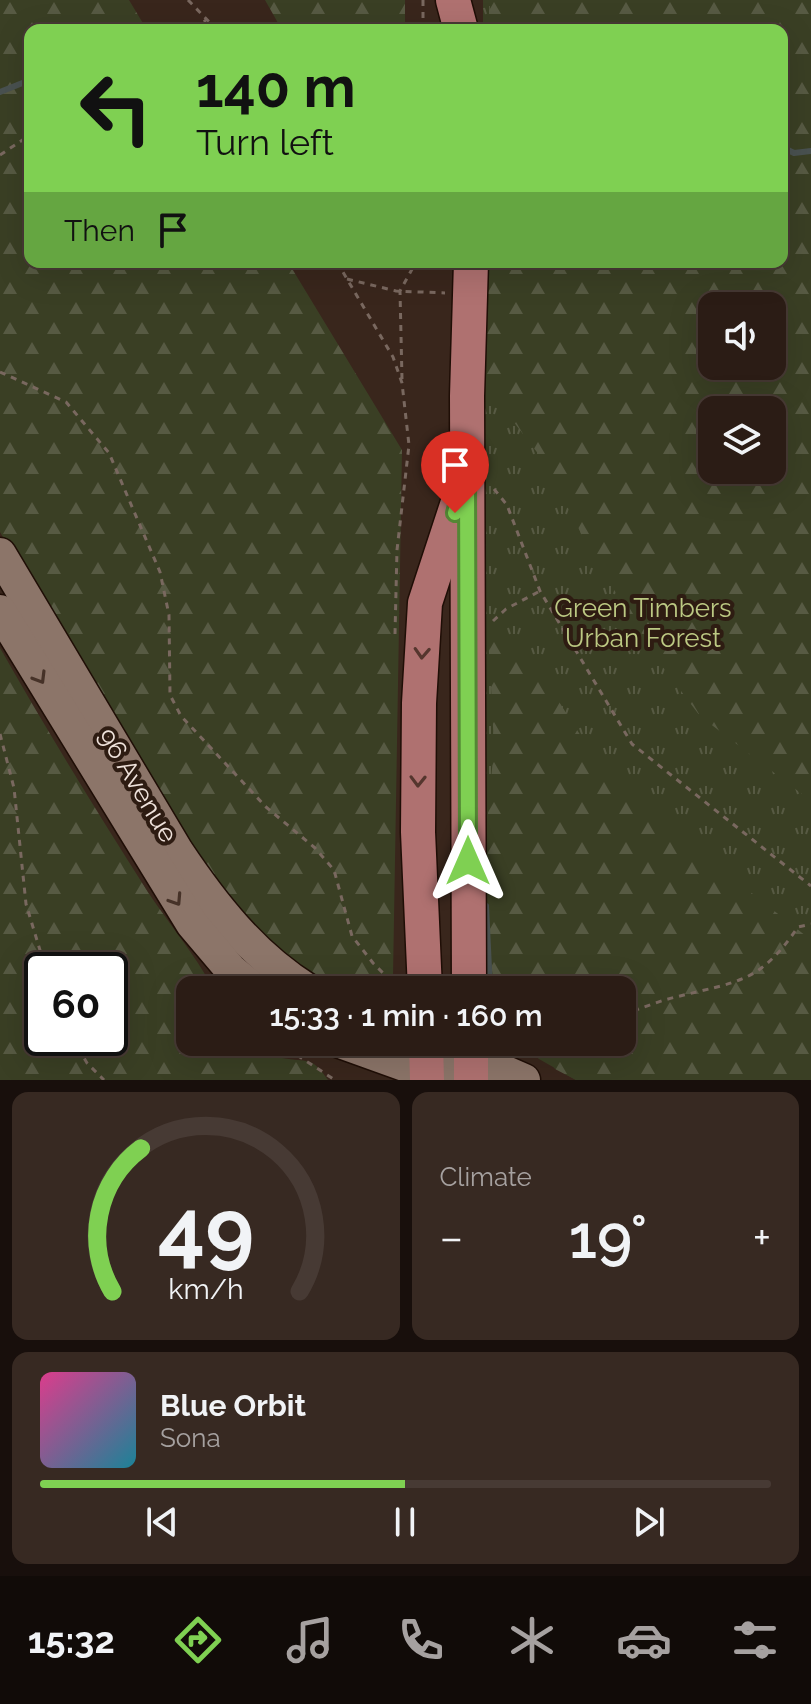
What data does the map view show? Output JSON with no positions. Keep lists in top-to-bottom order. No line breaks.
{"streets":{"main road":["96 Avenue"]},"parks":["Green Timbers Urban Forest"],"page":{"turn":["140 m","Turn left"],"then":"Then","limit":"60","trip":"15:33 · 1 min · 160 m","tile":"Climate","heat":["−","19°","+"],"song":["Blue Orbit","Sona"],"tabs":"15:32","gauge":["49","km/h"]}}
